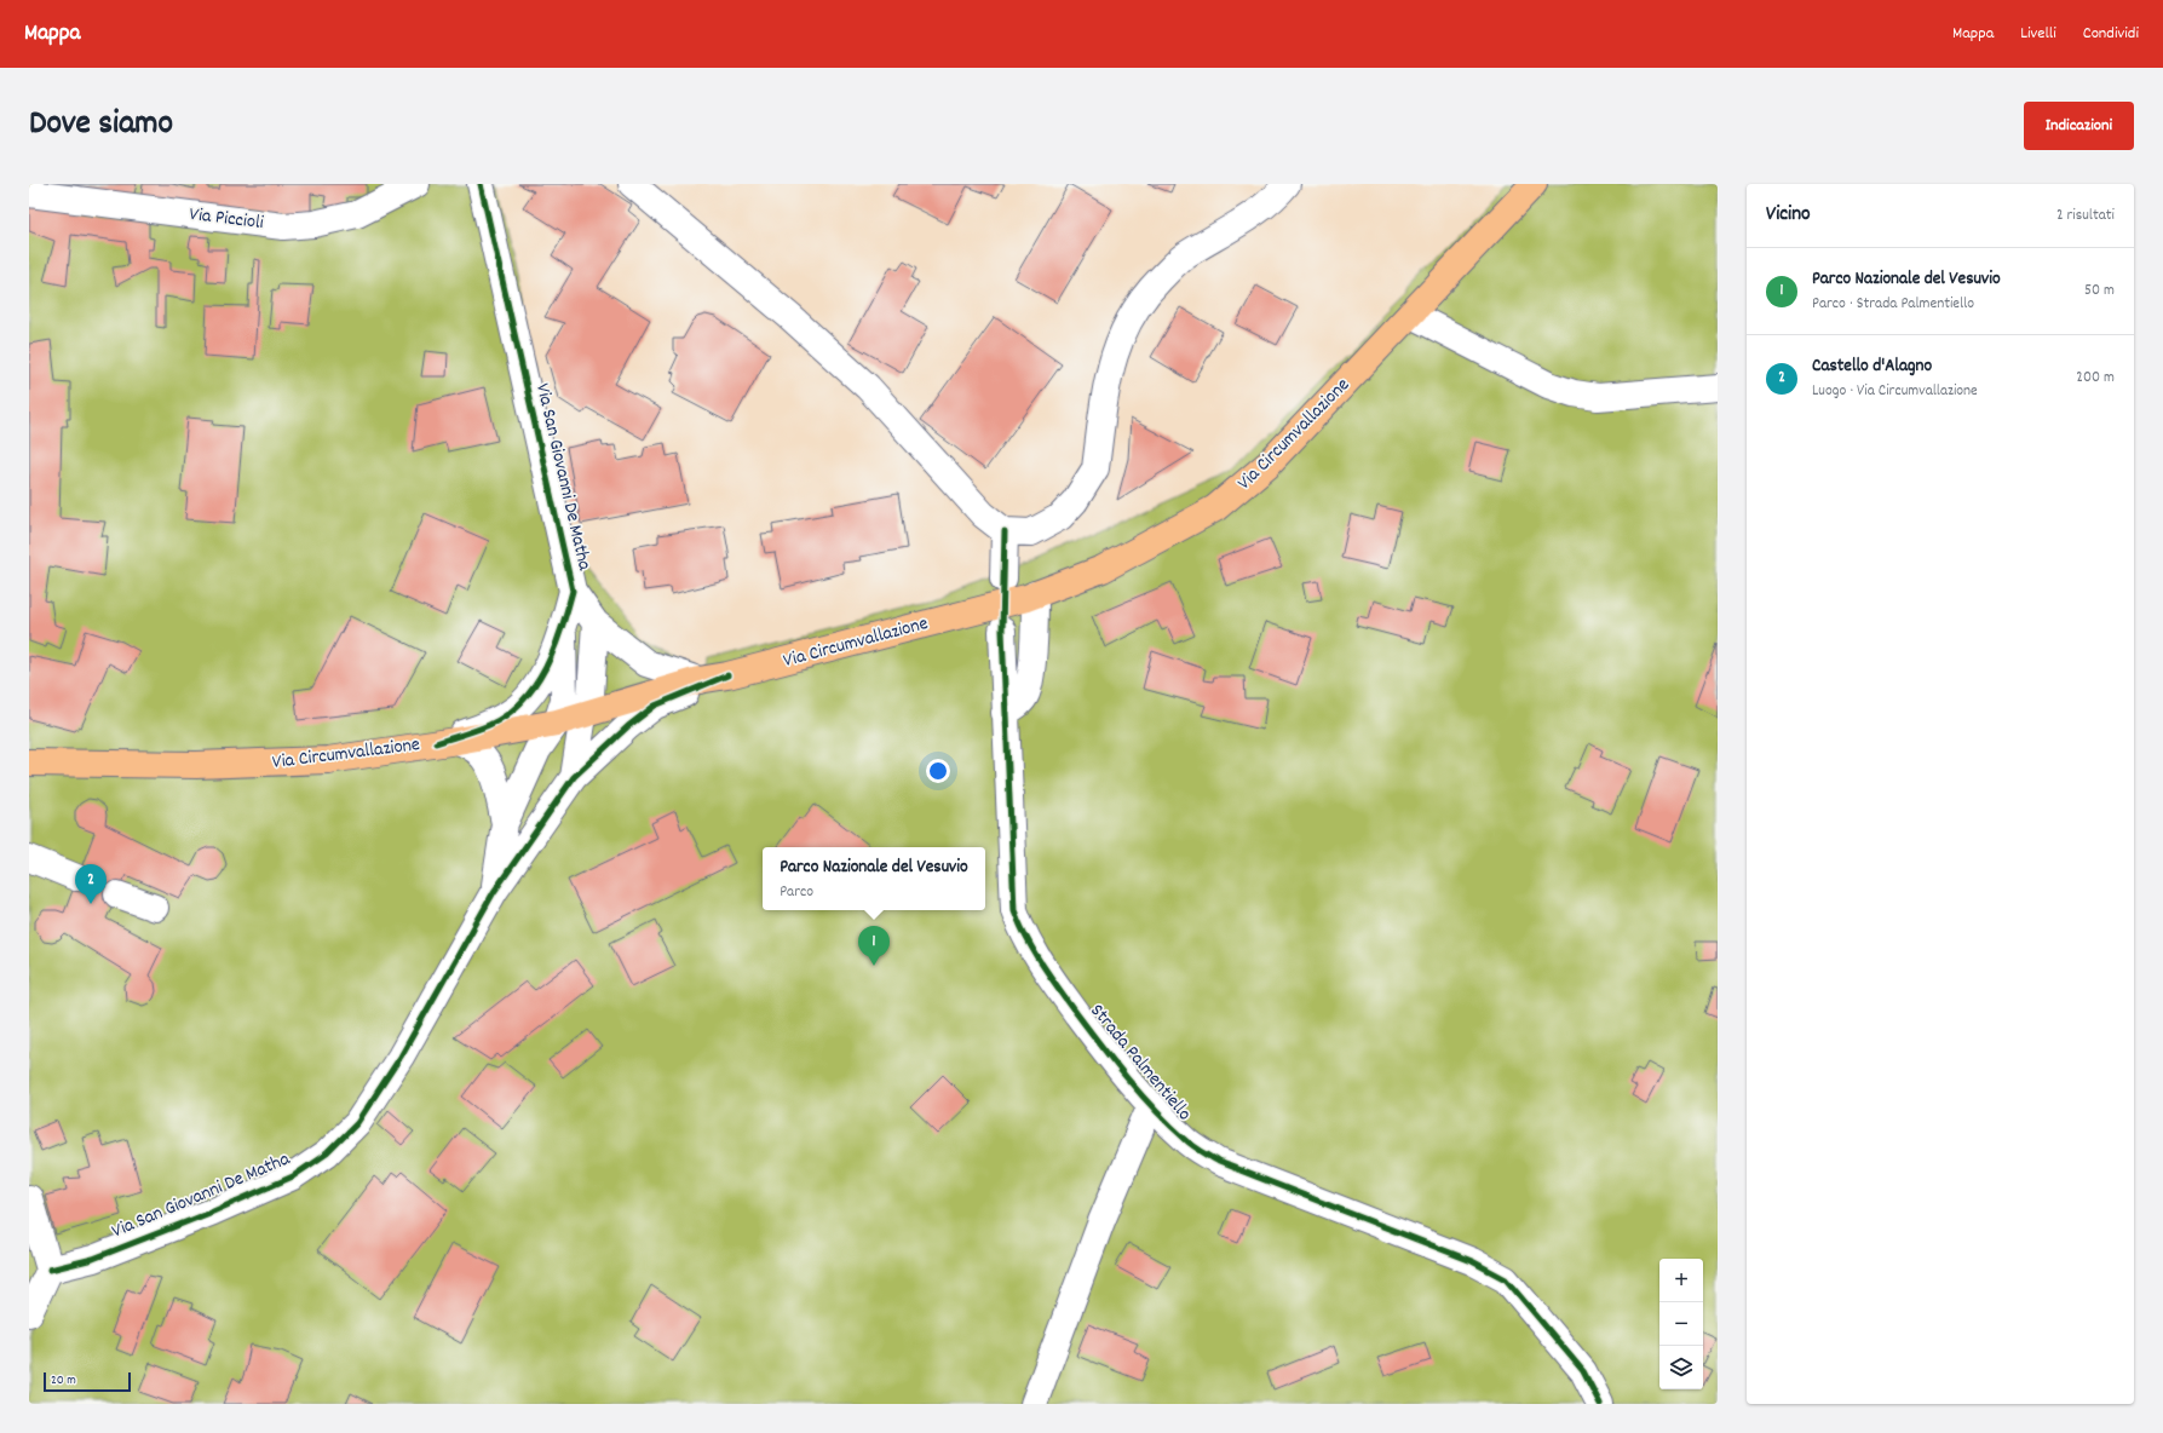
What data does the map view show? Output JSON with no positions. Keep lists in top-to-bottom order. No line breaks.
{"streets":{"main road":["Via Circumvallazione"],"street":["Via Piccioli","Via San Giovanni De Matha","Strada Palmentiello"]},"crossings":[["Via Circumvallazione","Via San Giovanni De Matha"]],"scale_bar":"20 m","page":{"header":"Mappa","nav":["Mappa","Livelli","Condividi"],"title":"Dove siamo","buttons":"Indicazioni","heading":["Vicino","2 risultati"],"list":[{"mark":"1","name":"Parco Nazionale del Vesuvio","note":"Parco · Strada Palmentiello","value":"50 m"},{"mark":"2","name":"Castello d'Alagno","note":"Luogo · Via Circumvallazione","value":"200 m"}],"popup":["Parco Nazionale del Vesuvio","Parco"],"pins":["2","1"],"map_buttons":["+","−"],"scale":"20 m"}}
